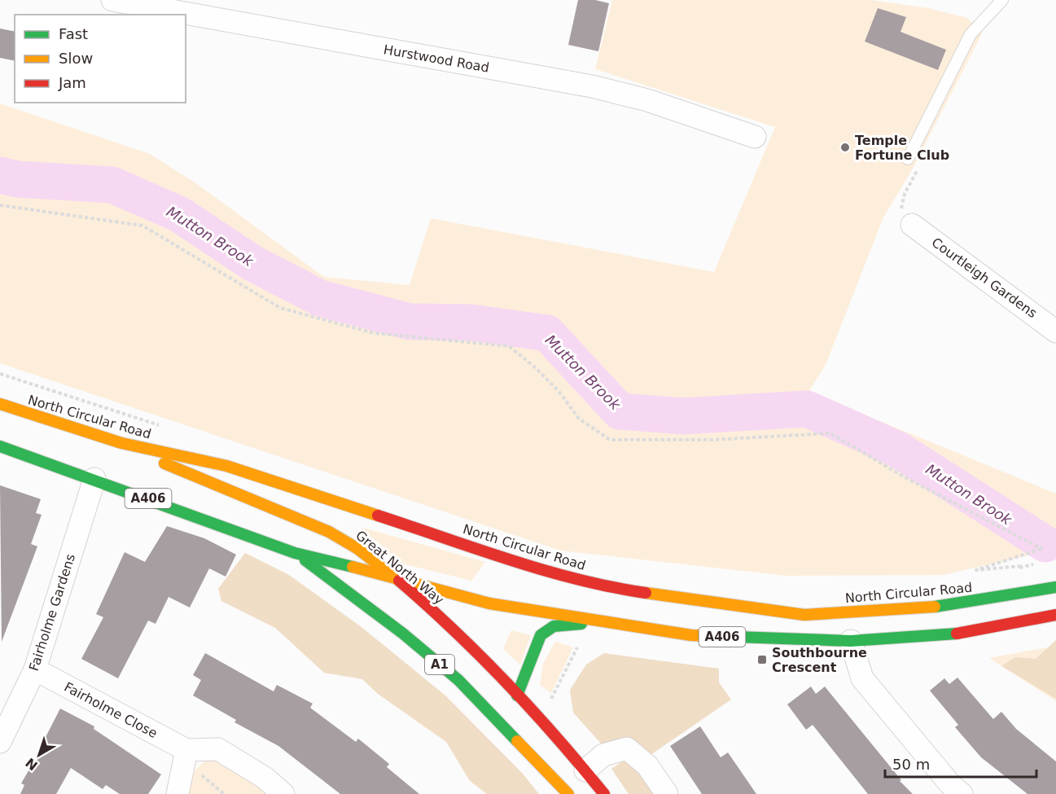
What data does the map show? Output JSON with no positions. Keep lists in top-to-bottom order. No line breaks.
{"streets":{"highway":["North Circular Road","A406","Great North Way","A1"],"street":["Hurstwood Road","Courtleigh Gardens","Fairholme Gardens","Fairholme Close"]},"crossings":[["North Circular Road","Great North Way"],["A406","Great North Way"],["A406","Fairholme Gardens"],["A406","A1"],["Fairholme Gardens","Fairholme Close"]],"water":["Mutton Brook"],"places":{"other":["Temple Fortune Club"],"transit":["Southbourne Crescent"]},"legend":["Fast","Slow","Jam"],"scale_bar":"50 m","north":"bottom left"}
